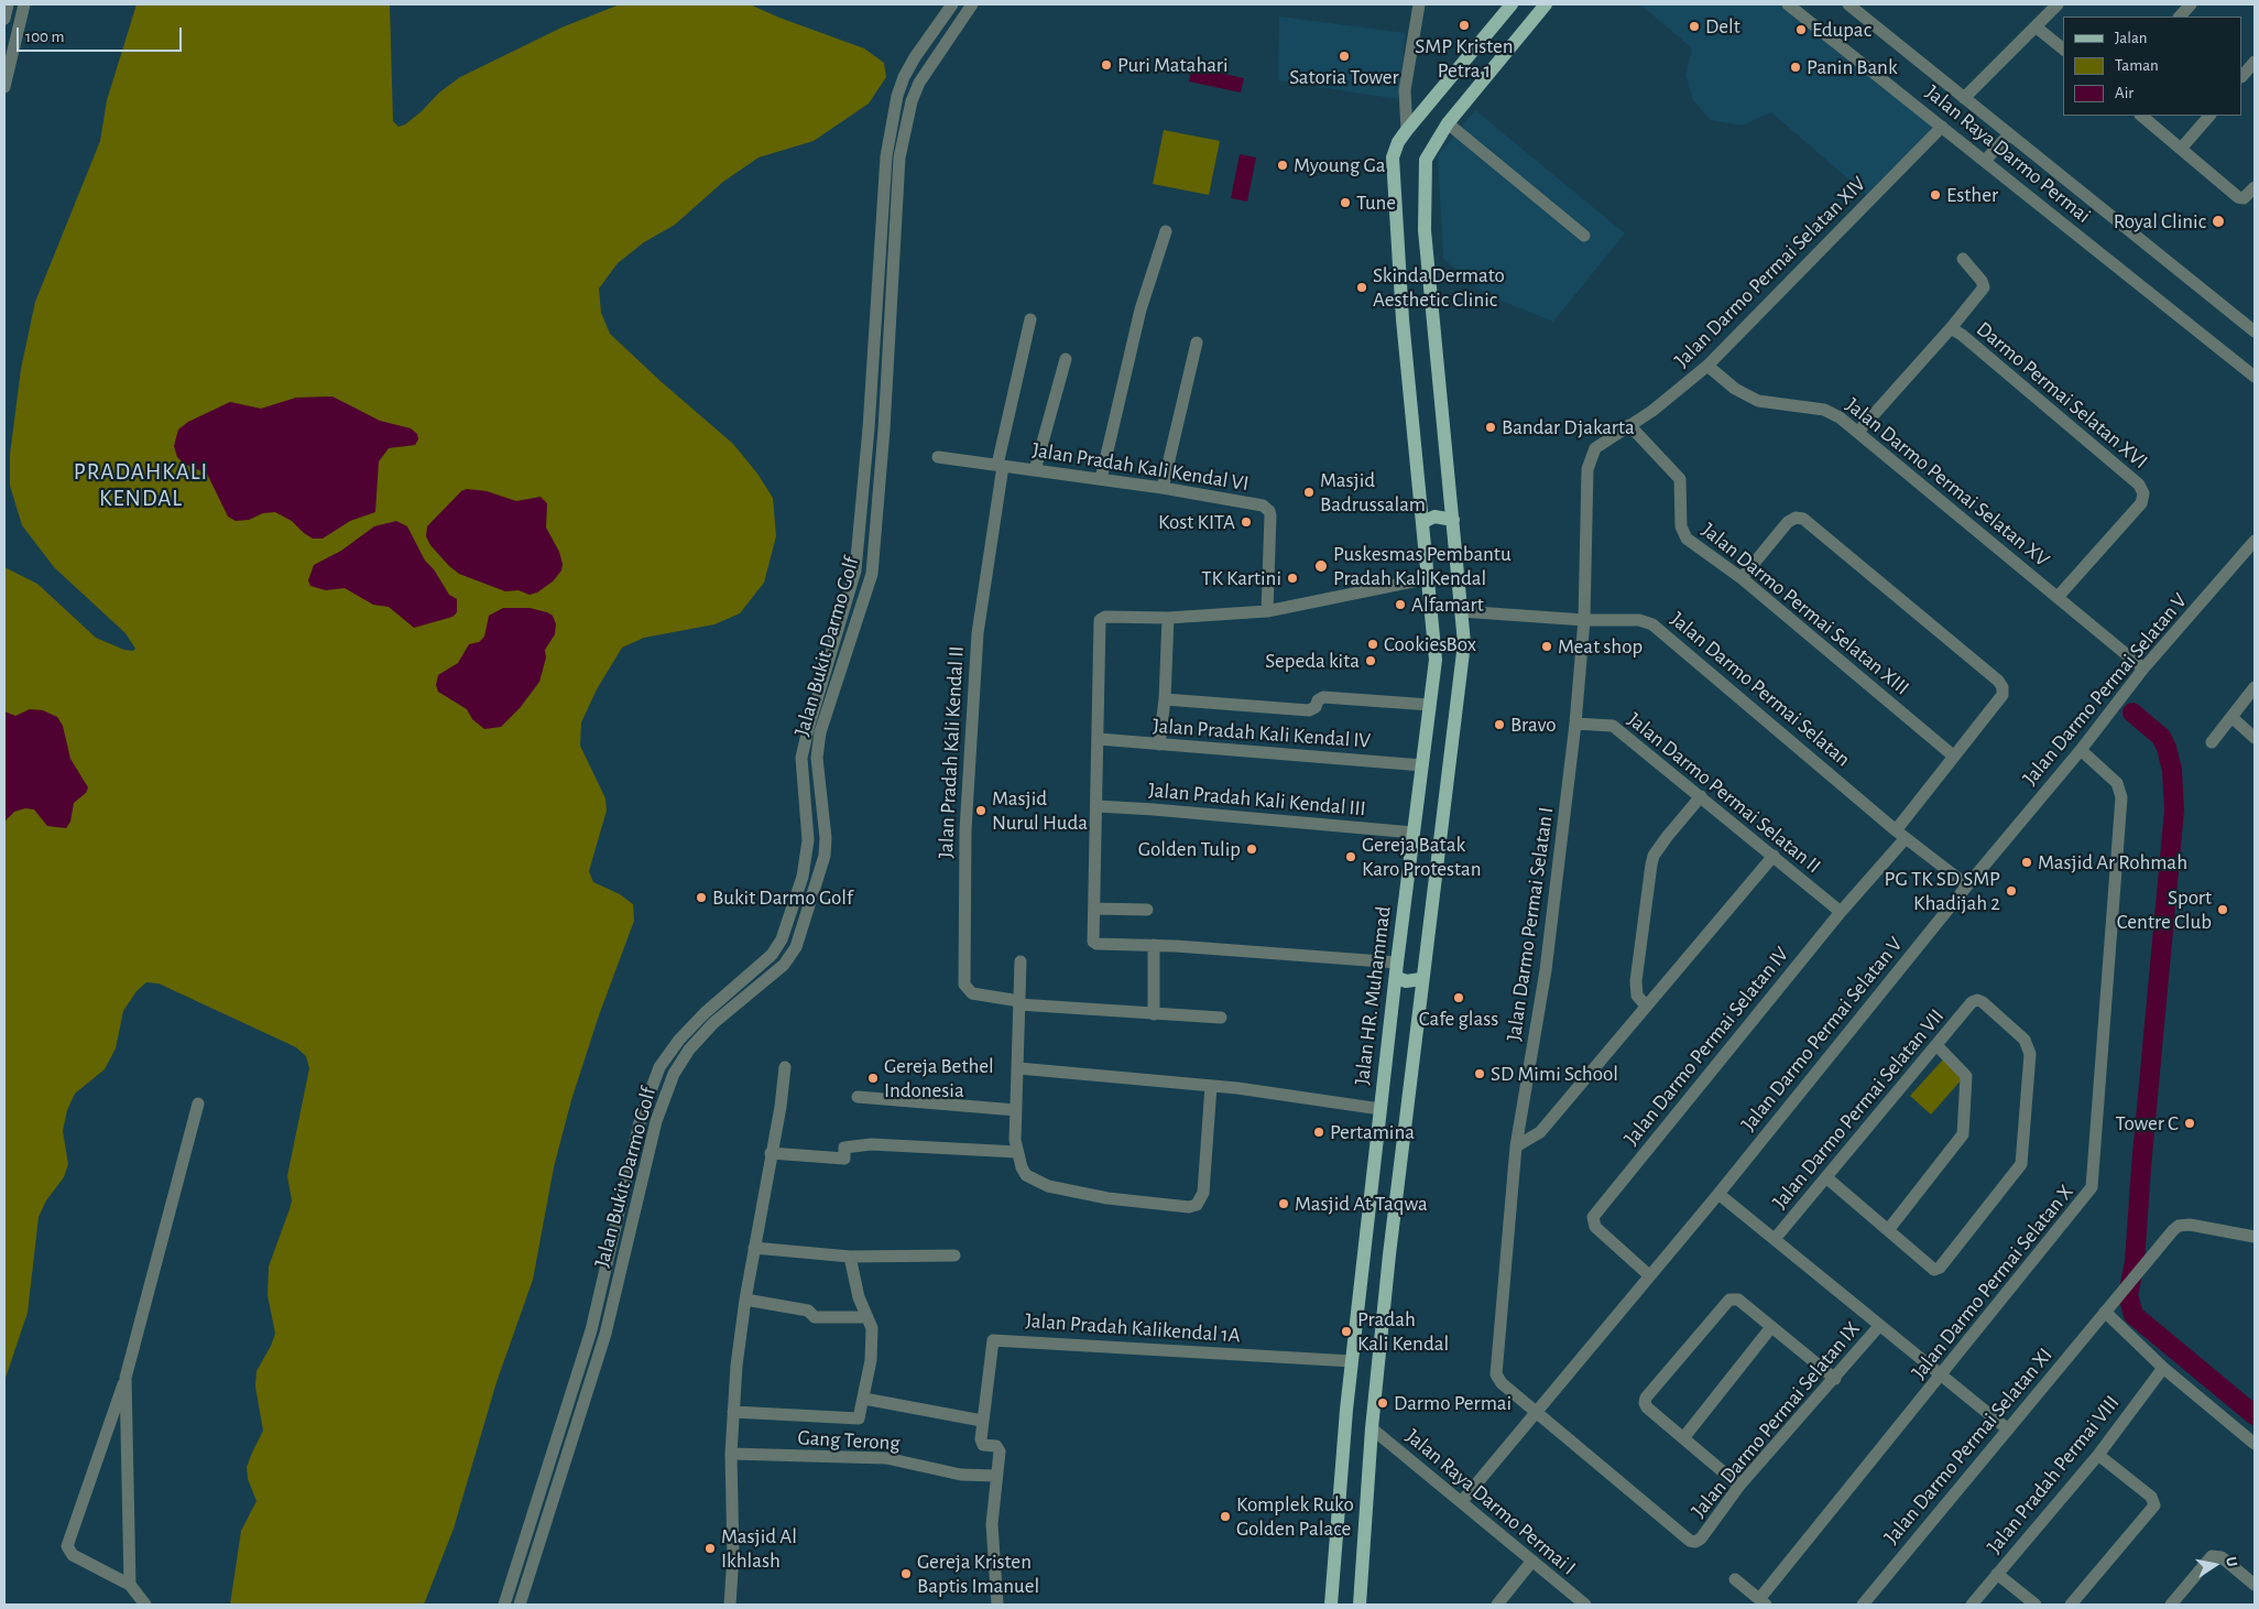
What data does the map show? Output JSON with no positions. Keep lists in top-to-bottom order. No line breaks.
{"streets":{"main road":["Jalan HR. Muhammad"],"street":["Jalan Raya Darmo Permai","Jalan Darmo Permai Selatan XIV","Darmo Permai Selatan XVI","Jalan Pradah Kali Kendal VI","Jalan Darmo Permai Selatan XV","Jalan Darmo Permai Selatan XIII","Jalan Bukit Darmo Golf","Jalan Darmo Permai Selatan","Jalan Darmo Permai Selatan V","Jalan Pradah Kali Kendal IV","Jalan Pradah Kali Kendal II","Jalan Darmo Permai Selatan II","Jalan Pradah Kali Kendal III","Jalan Darmo Permai Selatan I","Jalan Darmo Permai Selatan IV","Jalan Darmo Permai Selatan VII","Jalan Darmo Permai Selatan X","Jalan Pradah Kalikendal 1A","Jalan Darmo Permai Selatan IX","Gang Terong","Jalan Darmo Permai Selatan XI","Jalan Pradah Permai VIII","Jalan Raya Darmo Permai I"]},"crossings":[["Jalan Raya Darmo Permai","Jalan Darmo Permai Selatan XIV"],["Jalan Darmo Permai Selatan XIV","Jalan Darmo Permai Selatan XV"],["Jalan Darmo Permai Selatan XIV","Jalan Darmo Permai Selatan XIII"],["Jalan Darmo Permai Selatan XIV","Jalan Darmo Permai Selatan"],["Jalan Darmo Permai Selatan XIV","Jalan Darmo Permai Selatan I"],["Darmo Permai Selatan XVI","Jalan Darmo Permai Selatan XV"],["Jalan Pradah Kali Kendal VI","Jalan Pradah Kali Kendal II"],["Jalan Darmo Permai Selatan XV","Jalan Darmo Permai Selatan V"],["Jalan Darmo Permai Selatan XIII","Jalan Darmo Permai Selatan IV"],["Jalan Darmo Permai Selatan","Jalan Darmo Permai Selatan V"],["Jalan Darmo Permai Selatan","Jalan Darmo Permai Selatan I"],["Jalan Darmo Permai Selatan","Jalan Darmo Permai Selatan IV"],["Jalan Darmo Permai Selatan V","Jalan Darmo Permai Selatan I"],["Jalan Darmo Permai Selatan V","Jalan Darmo Permai Selatan IV"],["Jalan Darmo Permai Selatan V","Jalan Darmo Permai Selatan X"],["Jalan Darmo Permai Selatan V","Jalan Darmo Permai Selatan IX"],["Jalan Darmo Permai Selatan V","Jalan Raya Darmo Permai I"],["Jalan Pradah Kali Kendal IV","Jalan HR. Muhammad"],["Jalan Darmo Permai Selatan II","Jalan Darmo Permai Selatan I"],["Jalan Darmo Permai Selatan II","Jalan Darmo Permai Selatan IV"],["Jalan Pradah Kali Kendal III","Jalan HR. Muhammad"],["Jalan Darmo Permai Selatan I","Jalan Darmo Permai Selatan IX"],["Jalan HR. Muhammad","Jalan Pradah Kalikendal 1A"]],"districts":["PRADAHKALI KENDAL"],"places":["SMP Kristen Petra 1","Delt","Edupac","Satoria Tower","Puri Matahari","Panin Bank","Myoung Ga","Esther","Tune","Royal Clinic","Skinda Dermato Aesthetic Clinic","Bandar Djakarta","Masjid Badrussalam","Kost KITA","Puskesmas Pembantu Pradah Kali Kendal","TK Kartini","Alfamart","CookiesBox","Meat shop","Sepeda kita","Bravo","Masjid Nurul Huda","Golden Tulip","Gereja Batak Karo Protestan","Masjid Ar Rohmah","PG TK SD SMP Khadijah 2","Bukit Darmo Golf","Sport Centre Club","Cafe glass","SD Mimi School","Gereja Bethel Indonesia","Tower C","Pertamina","Masjid At Taqwa","Pradah Kali Kendal","Darmo Permai","Komplek Ruko Golden Palace","Masjid Al Ikhlash","Gereja Kristen Baptis Imanuel"],"legend":["Jalan","Taman","Air"],"scale_bar":"100 m","north":"right"}
